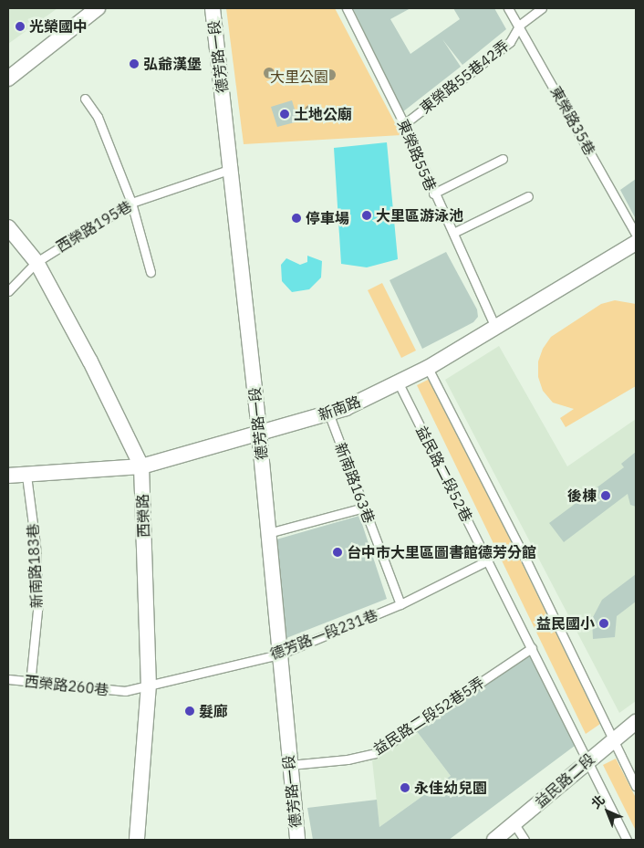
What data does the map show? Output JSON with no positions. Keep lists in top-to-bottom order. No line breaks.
{"streets":{"street":["德芳路一段","新南路","西榮路","益民路二段"],"lane":["東榮路55巷42弄","東榮路35巷","東榮路55巷","西榮路195巷","益民路二段52巷","新南路163巷","新南路183巷","德芳路一段231巷","西榮路260巷","益民路二段52巷5弄"]},"crossings":[["德芳路一段","西榮路195巷"],["德芳路一段","新南路"],["德芳路一段","德芳路一段231巷"],["德芳路一段","益民路二段52巷5弄"],["東榮路55巷42弄","東榮路35巷"],["東榮路55巷42弄","東榮路55巷"],["東榮路55巷","新南路"],["西榮路195巷","西榮路"],["新南路","益民路二段52巷"],["新南路","新南路163巷"],["新南路","西榮路"],["新南路","新南路183巷"],["益民路二段52巷","德芳路一段231巷"],["益民路二段52巷","益民路二段52巷5弄"],["益民路二段52巷","益民路二段"],["新南路163巷","德芳路一段231巷"],["西榮路","德芳路一段231巷"],["新南路183巷","西榮路260巷"],["德芳路一段231巷","西榮路260巷"]],"parks":["大里公園"],"places":["光榮國中","弘爺漢堡","土地公廟","大里區游泳池","停車場","後棟","台中市大里區圖書館德芳分館","益民國小","髮廊","永佳幼兒園"],"north":"top left"}
